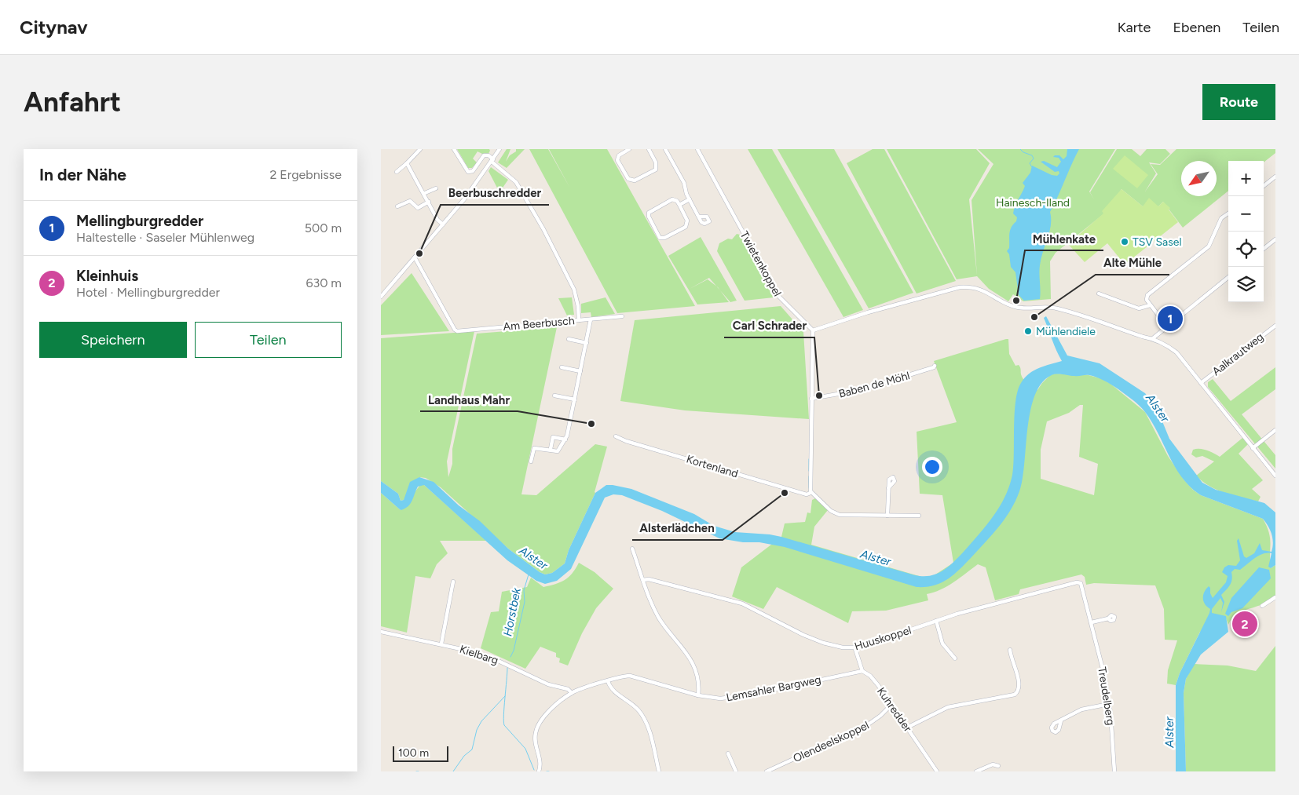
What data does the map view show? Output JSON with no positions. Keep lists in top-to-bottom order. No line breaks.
{"streets":{"street":["Twietenkoppel","Am Beerbusch","Aalkrautweg","Baben de Möhl","Kortenland","Huuskoppel","Kielbarg","Lemsahler Bargweg","Treudelberg","Kuhredder","Olendeelskoppel"]},"crossings":[["Huuskoppel","Treudelberg"],["Huuskoppel","Kuhredder"],["Kielbarg","Lemsahler Bargweg"],["Lemsahler Bargweg","Kuhredder"],["Kuhredder","Olendeelskoppel"]],"water":["Alster","Horstbek"],"parks":["Hainesch-Iland"],"places":["TSV Sasel","Beerbuschredder","Mühlenkate","Alte Mühle","Mühlendiele","Carl Schrader","Landhaus Mahr","Alsterlädchen"],"scale_bar":"100 m","north":"bottom left","page":{"header":"Citynav","nav":["Karte","Ebenen","Teilen"],"buttons":["Route",["Speichern","Teilen"]],"title":"Anfahrt","heading":["In der Nähe","2 Ergebnisse"],"map_buttons":["+","−"],"list":[{"mark":"1","name":"Mellingburgredder","note":"Haltestelle · Saseler Mühlenweg","value":"500 m"},{"mark":"2","name":"Kleinhuis","note":"Hotel · Mellingburgredder","value":"630 m"}],"pins":["1","2"],"scale":"100 m"}}
